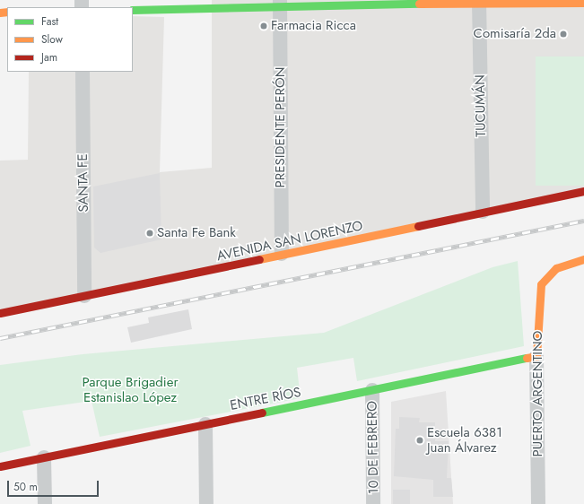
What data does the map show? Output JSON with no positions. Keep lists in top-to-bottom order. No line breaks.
{"streets":{"street":["TUCUMÁN","PRESIDENTE PERÓN","SANTA FE","AVENIDA SAN LORENZO","PUERTO ARGENTINO","ENTRE RÍOS","10 DE FEBRERO"]},"crossings":[["TUCUMÁN","AVENIDA SAN LORENZO"],["PRESIDENTE PERÓN","AVENIDA SAN LORENZO"],["SANTA FE","AVENIDA SAN LORENZO"],["PUERTO ARGENTINO","ENTRE RÍOS"],["ENTRE RÍOS","10 DE FEBRERO"]],"parks":["Parque Brigadier Estanislao López"],"places":["Farmacia Ricca","Comisaría 2da","Santa Fe Bank","Escuela 6381 Juan Álvarez"],"legend":["Fast","Slow","Jam"],"scale_bar":"50 m"}
